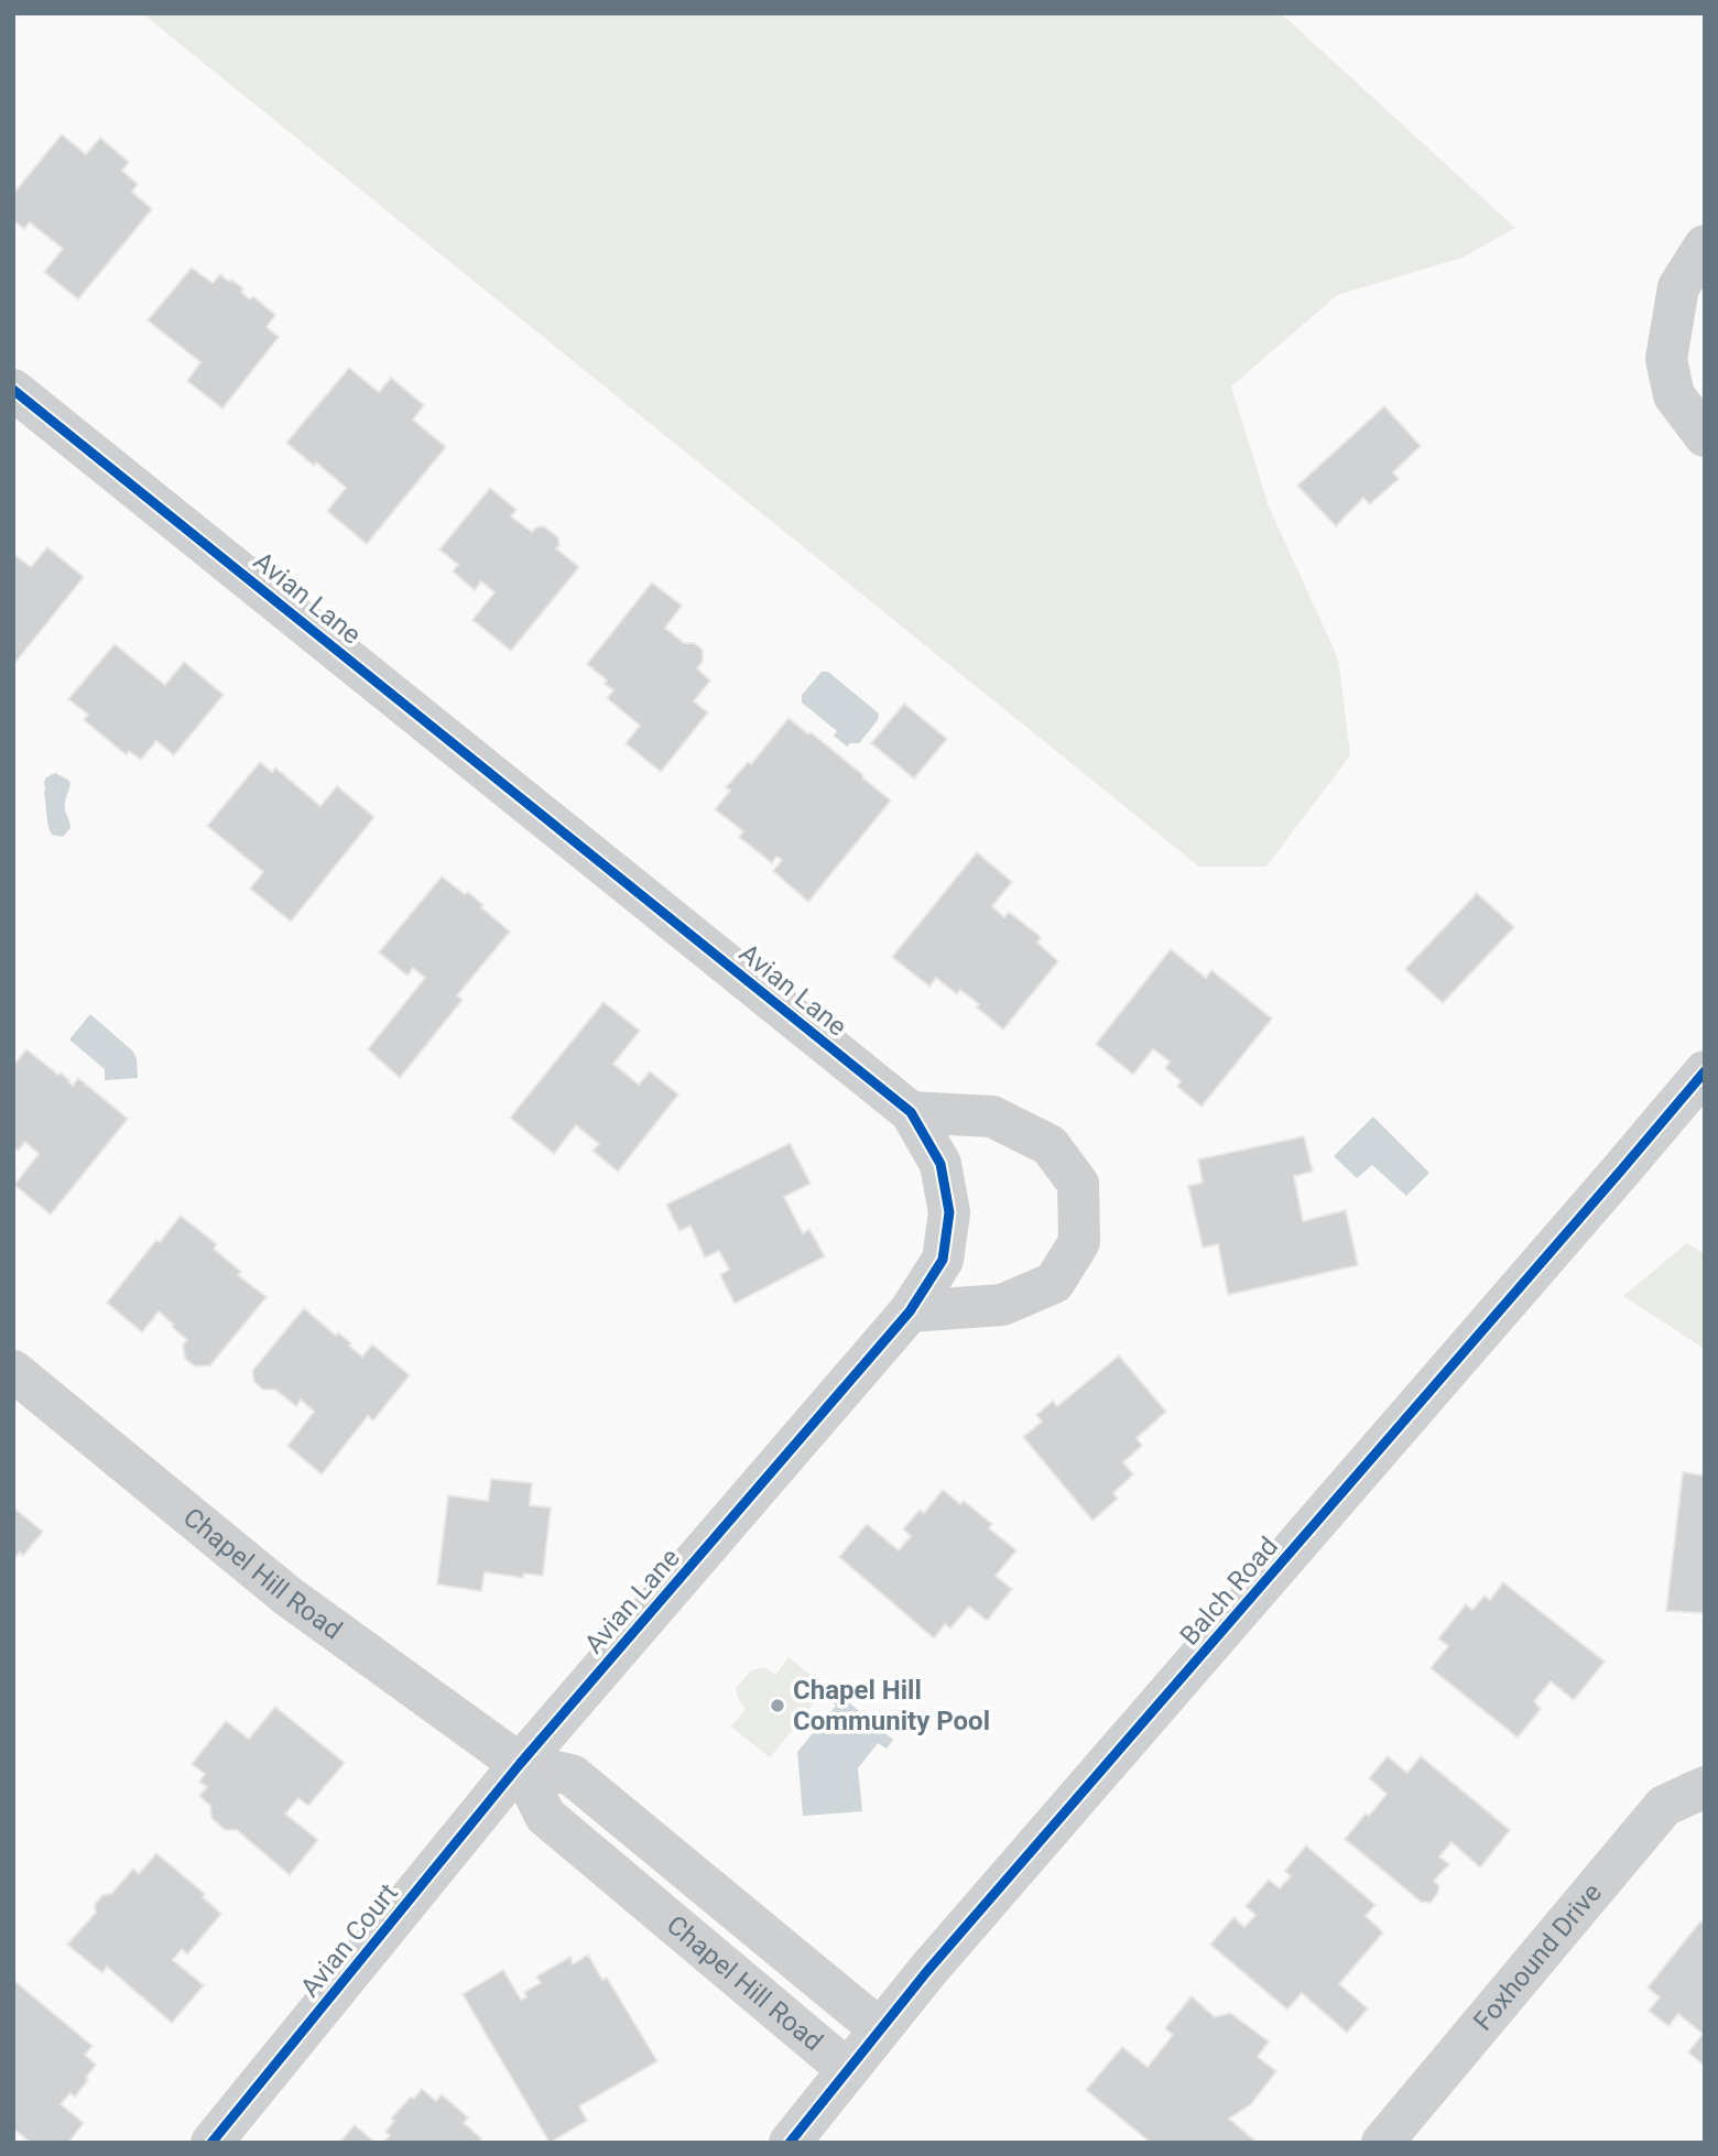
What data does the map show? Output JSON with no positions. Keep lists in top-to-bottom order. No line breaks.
{"streets":{"street":["Avian Lane","Chapel Hill Road","Balch Road","Avian Court","Foxhound Drive"]},"crossings":[["Avian Lane","Chapel Hill Road"],["Avian Lane","Avian Court"],["Chapel Hill Road","Balch Road"],["Chapel Hill Road","Avian Court"]],"places":["Chapel Hill Community Pool"]}
